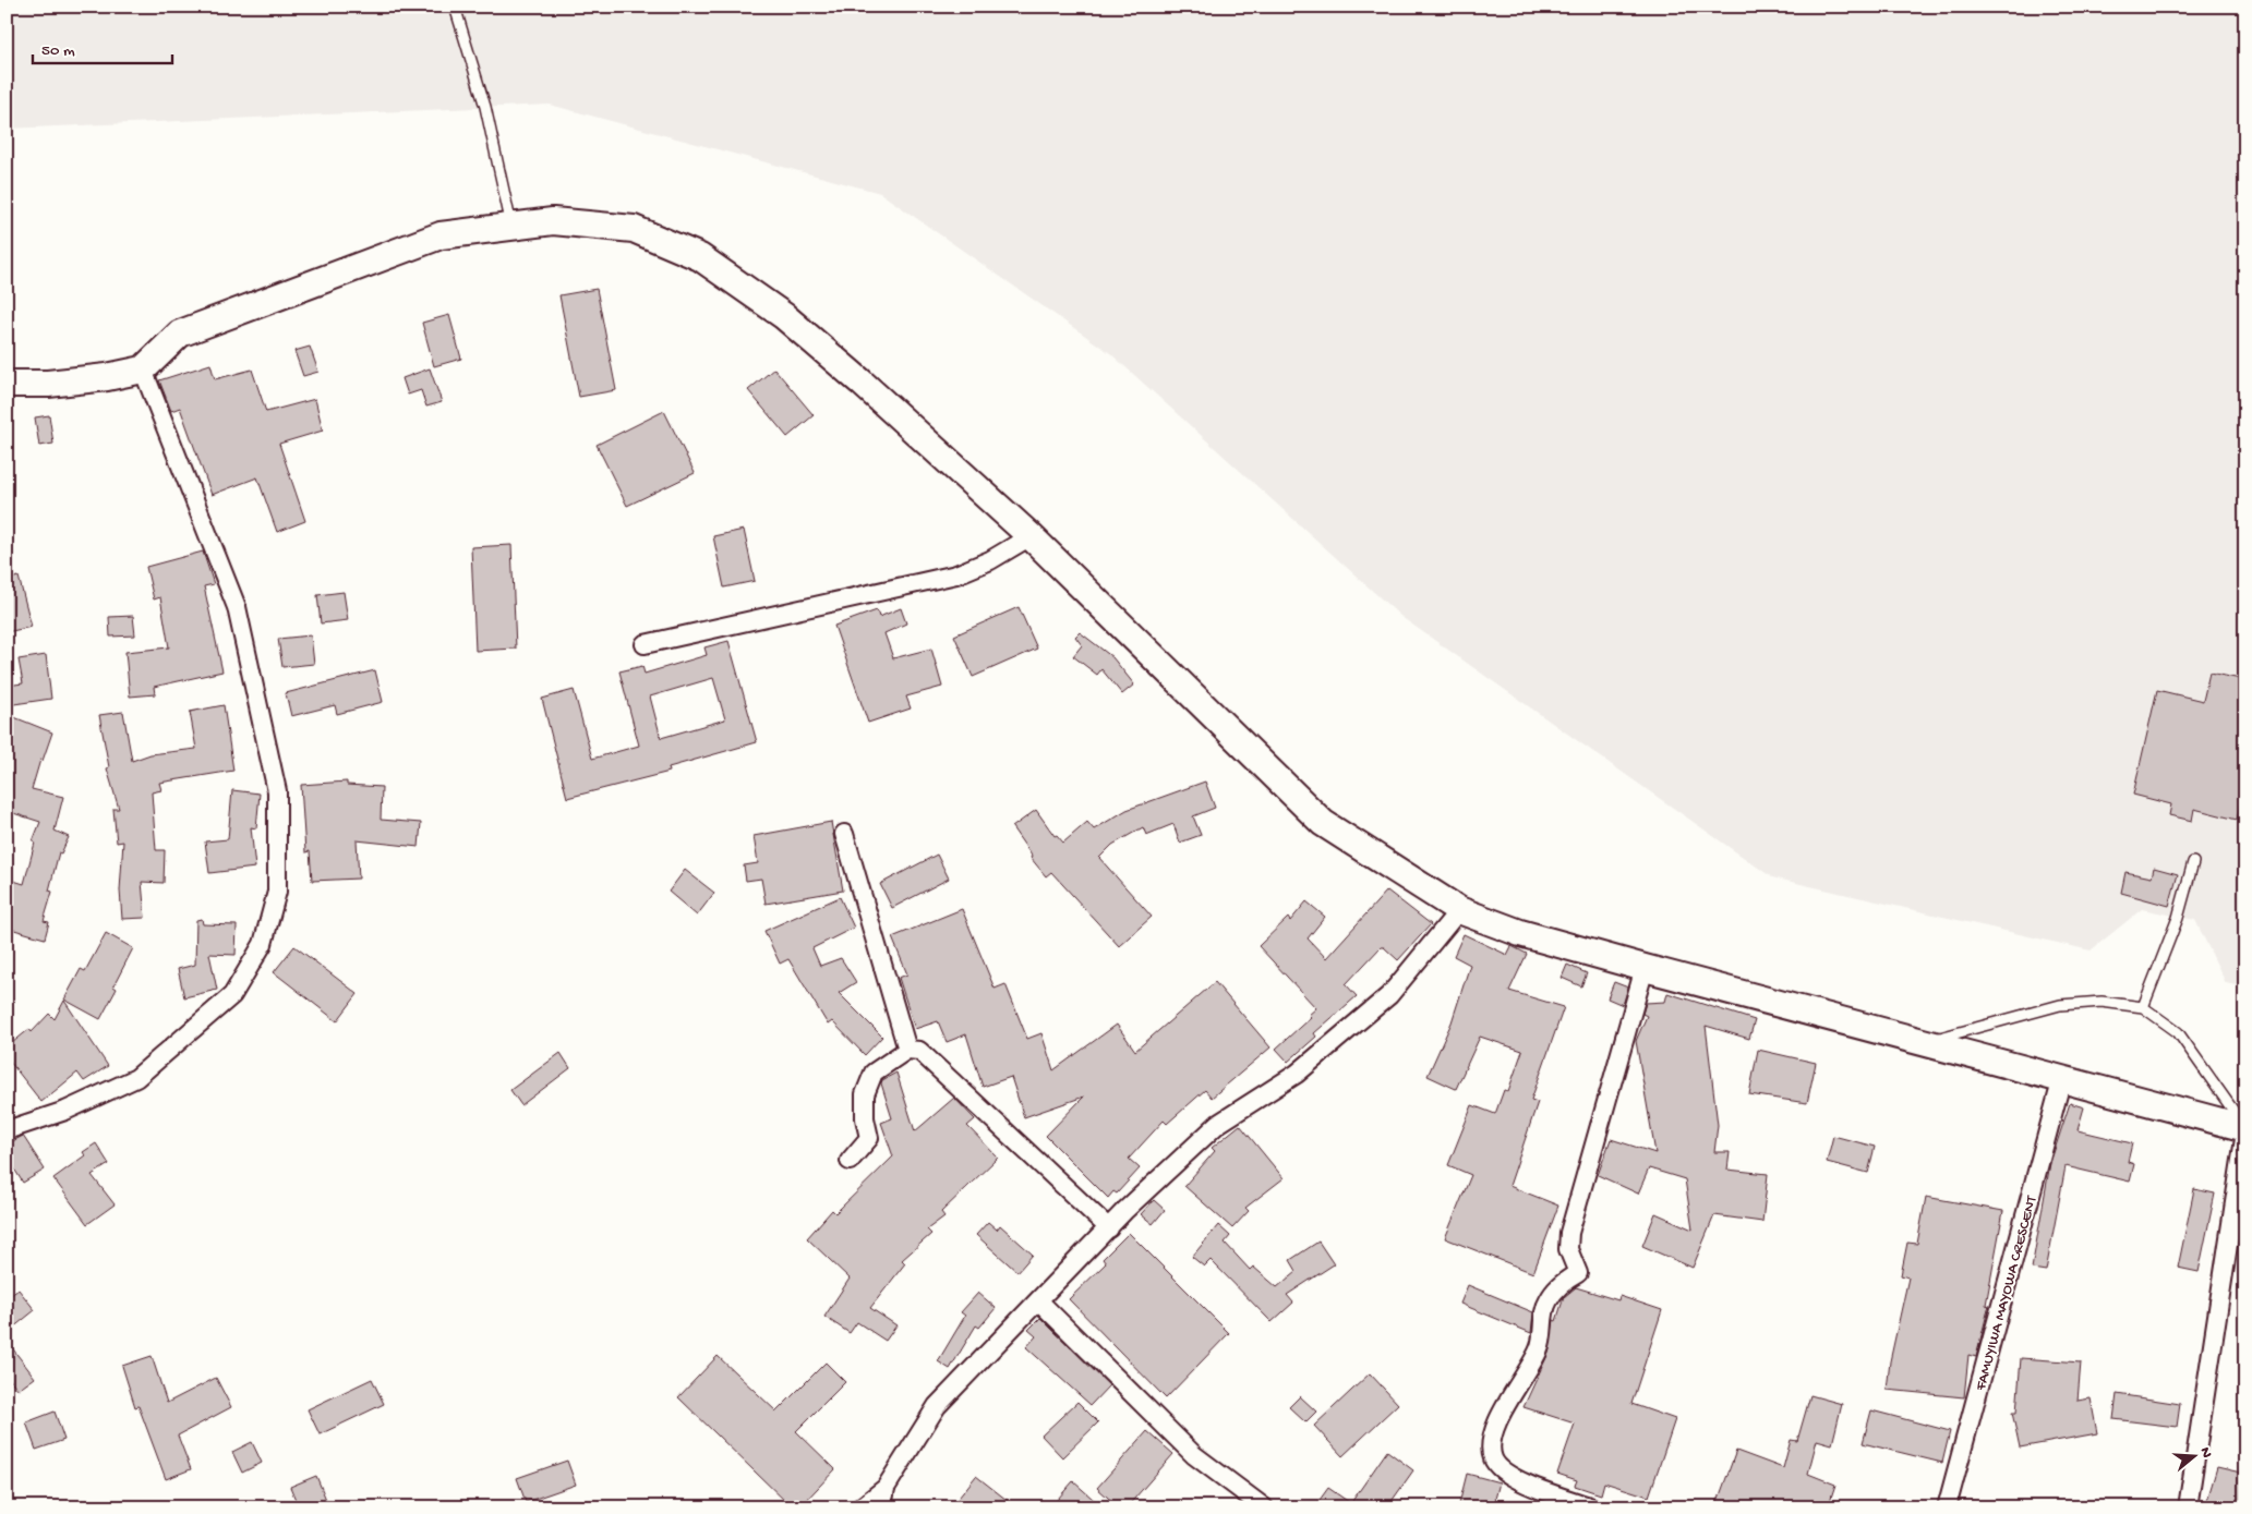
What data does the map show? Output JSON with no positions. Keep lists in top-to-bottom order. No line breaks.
{"streets":{"street":["FAMUYIWA MAYOWA CRESCENT"]},"scale_bar":"50 m","north":"right"}
